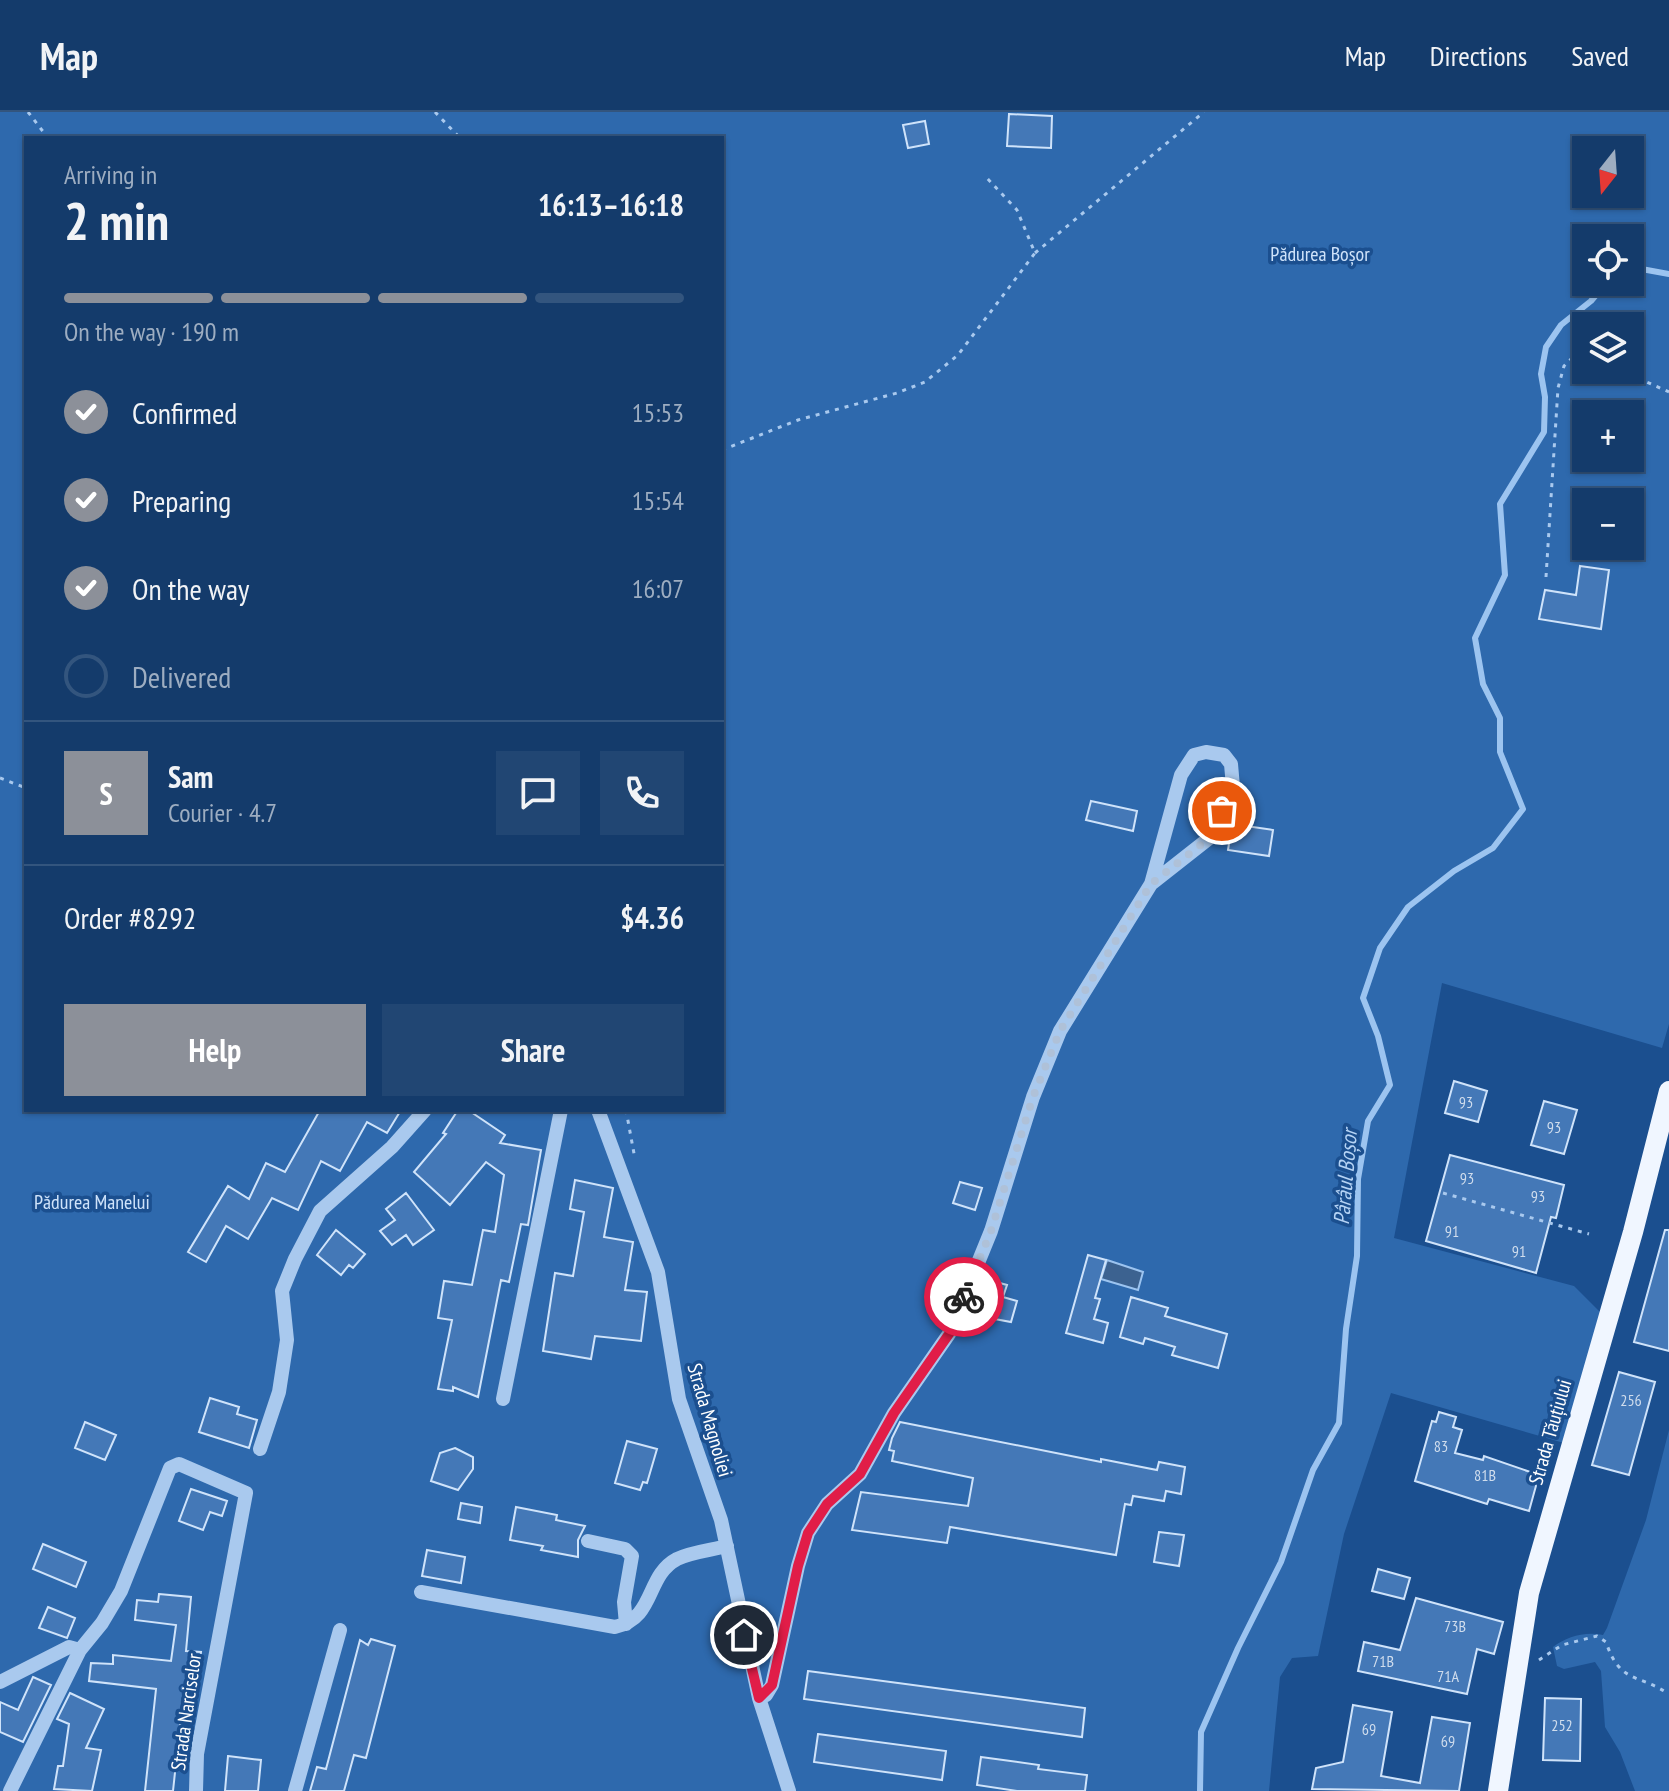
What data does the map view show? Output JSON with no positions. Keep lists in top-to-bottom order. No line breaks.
{"streets":{"main road":["Strada Tăuțiului"],"street":["Strada Magnoliei","Strada Narciselor"]},"water":["Pârâul Boșor"],"parks":["Pădurea Boșor","Pădurea Manelui"],"house_numbers":["93","93","93","93","91","91","256","83","81B","73B","71B","71A","252","69","69"],"north":"bottom","page":{"header":"Map","nav":["Map","Directions","Saved"],"map_buttons":["+","−"],"heading":["2 min","Arriving in","16:13–16:18"],"panel":["Sam","Courier · 4.7","Order #8292","$4.36"],"bar":"On the way · 190 m","list":[["Confirmed","15:53"],["Preparing","15:54"],["On the way","16:07"],"Delivered"],"round":"S","buttons":["Help","Share"]}}
